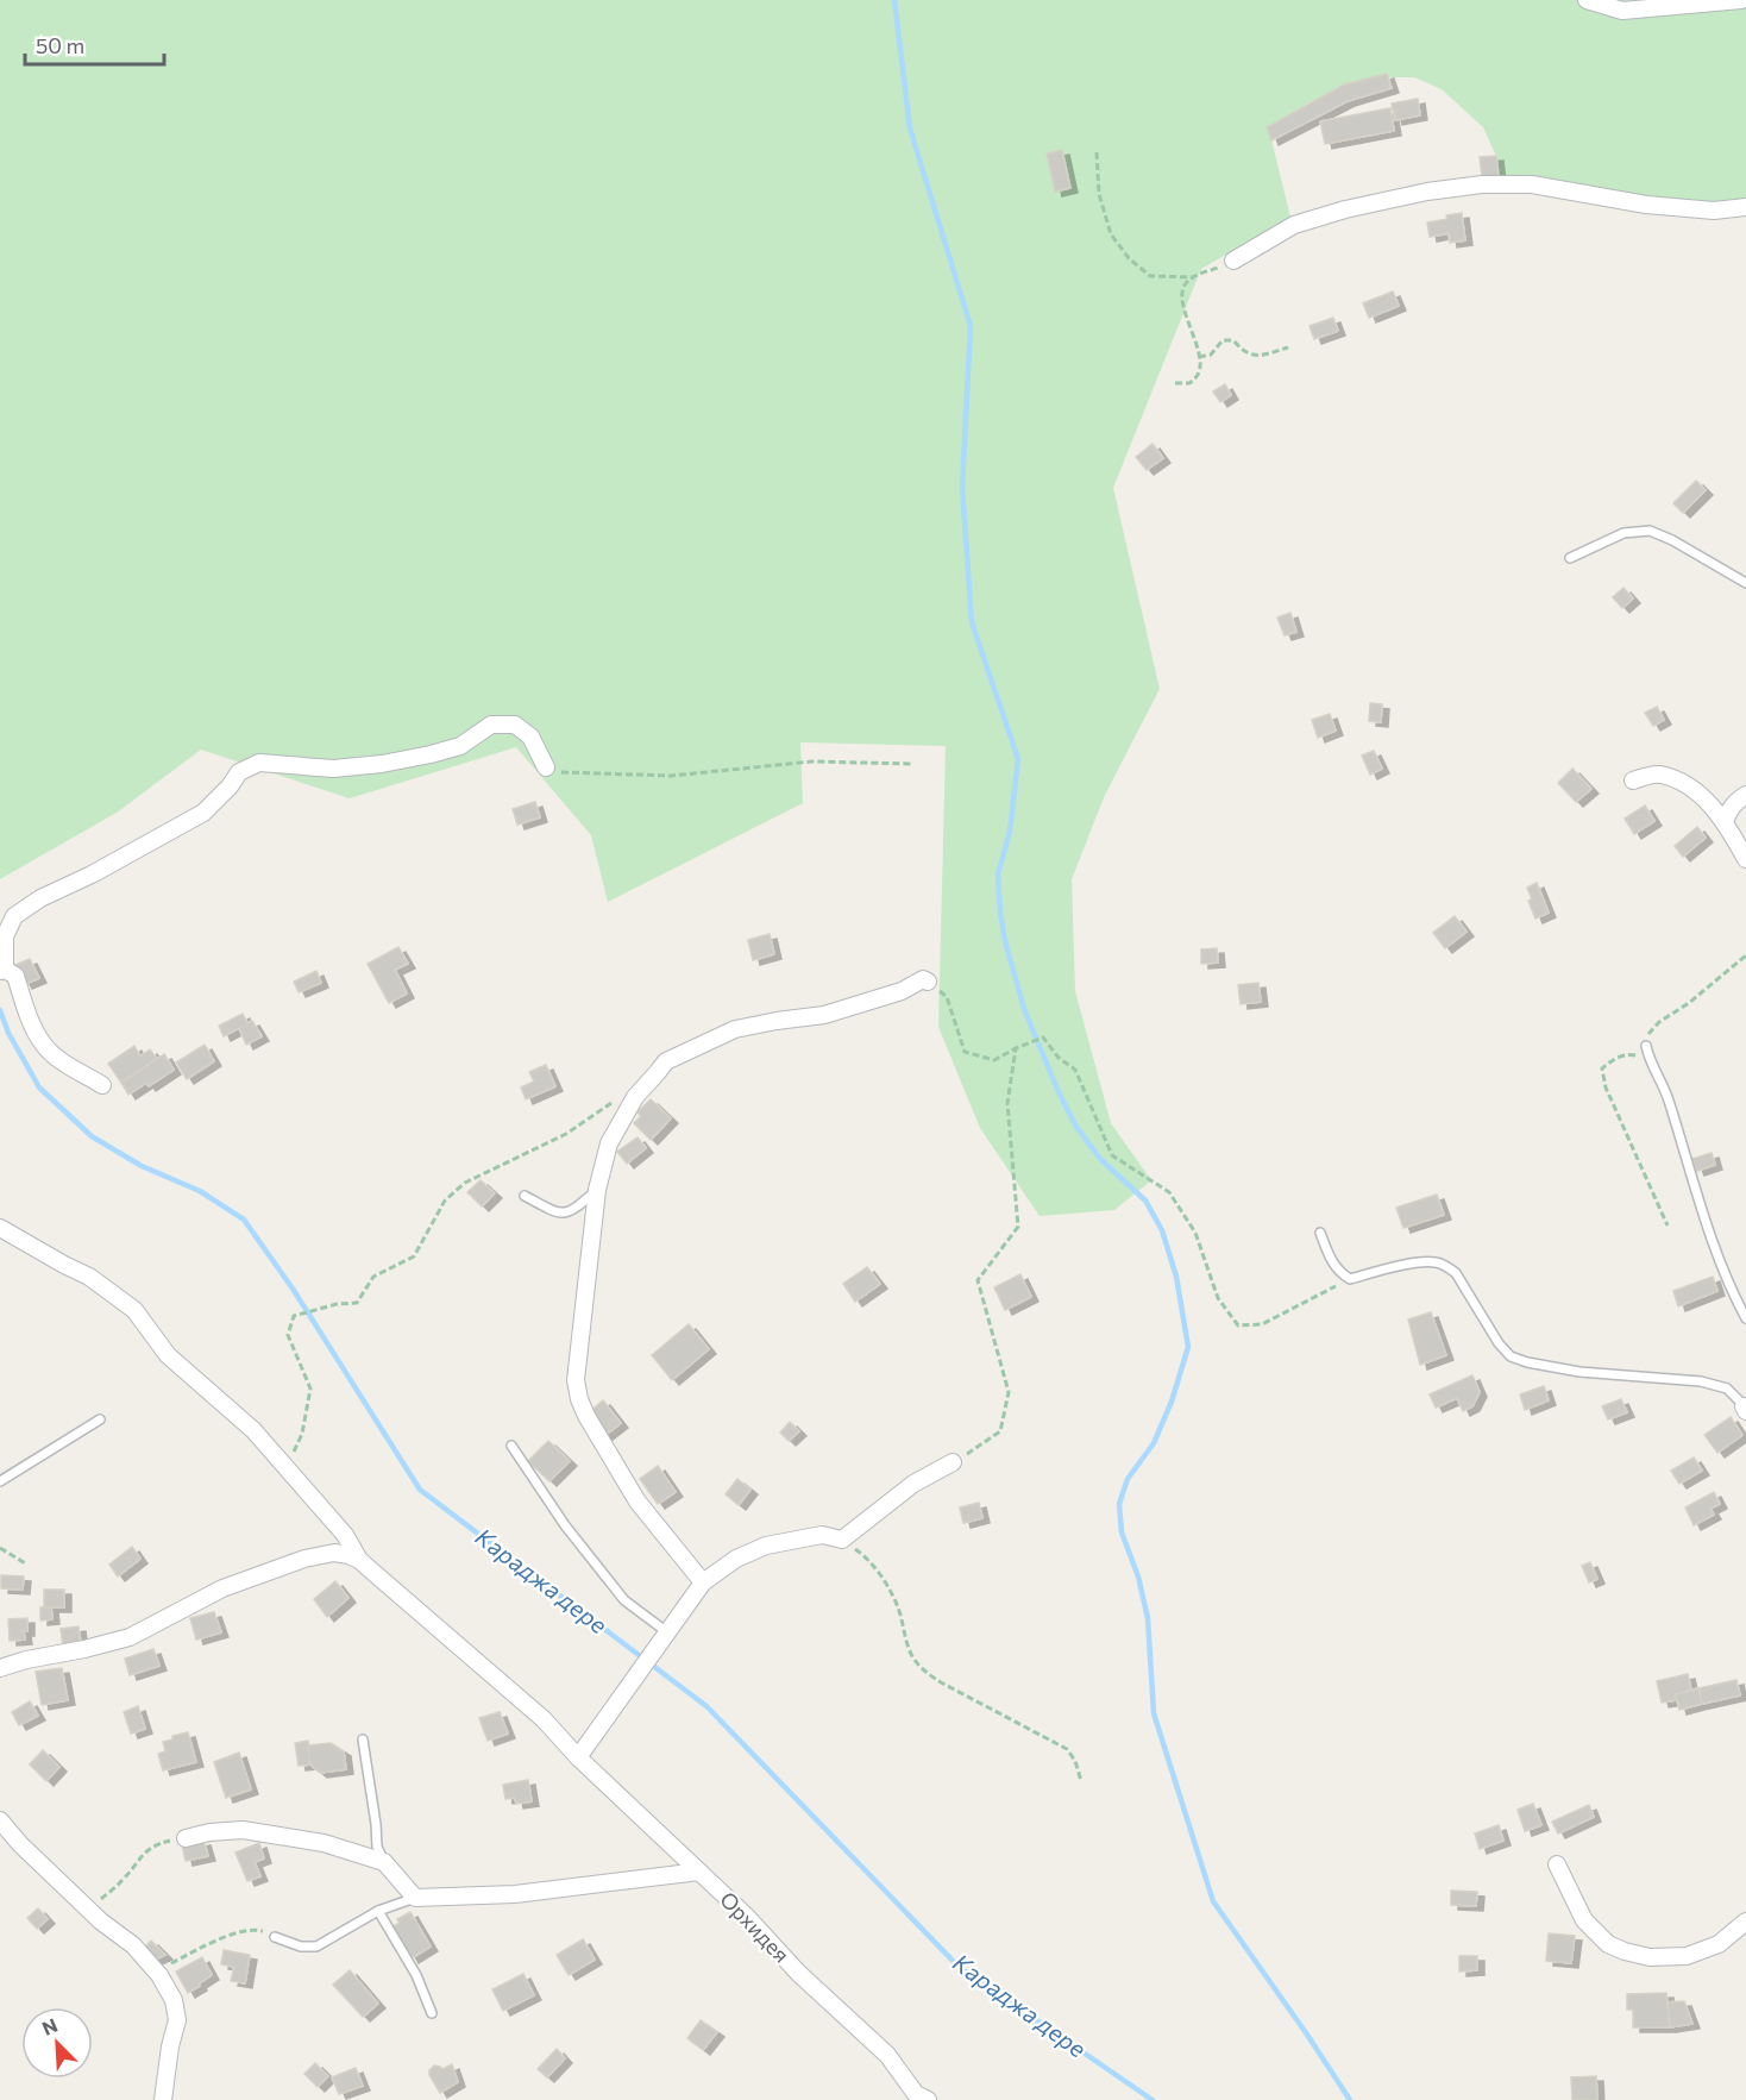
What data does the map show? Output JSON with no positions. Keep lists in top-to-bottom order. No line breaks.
{"streets":{"street":["Орхидея"]},"water":["Караджа дере"],"scale_bar":"50 m","north":"top left"}
